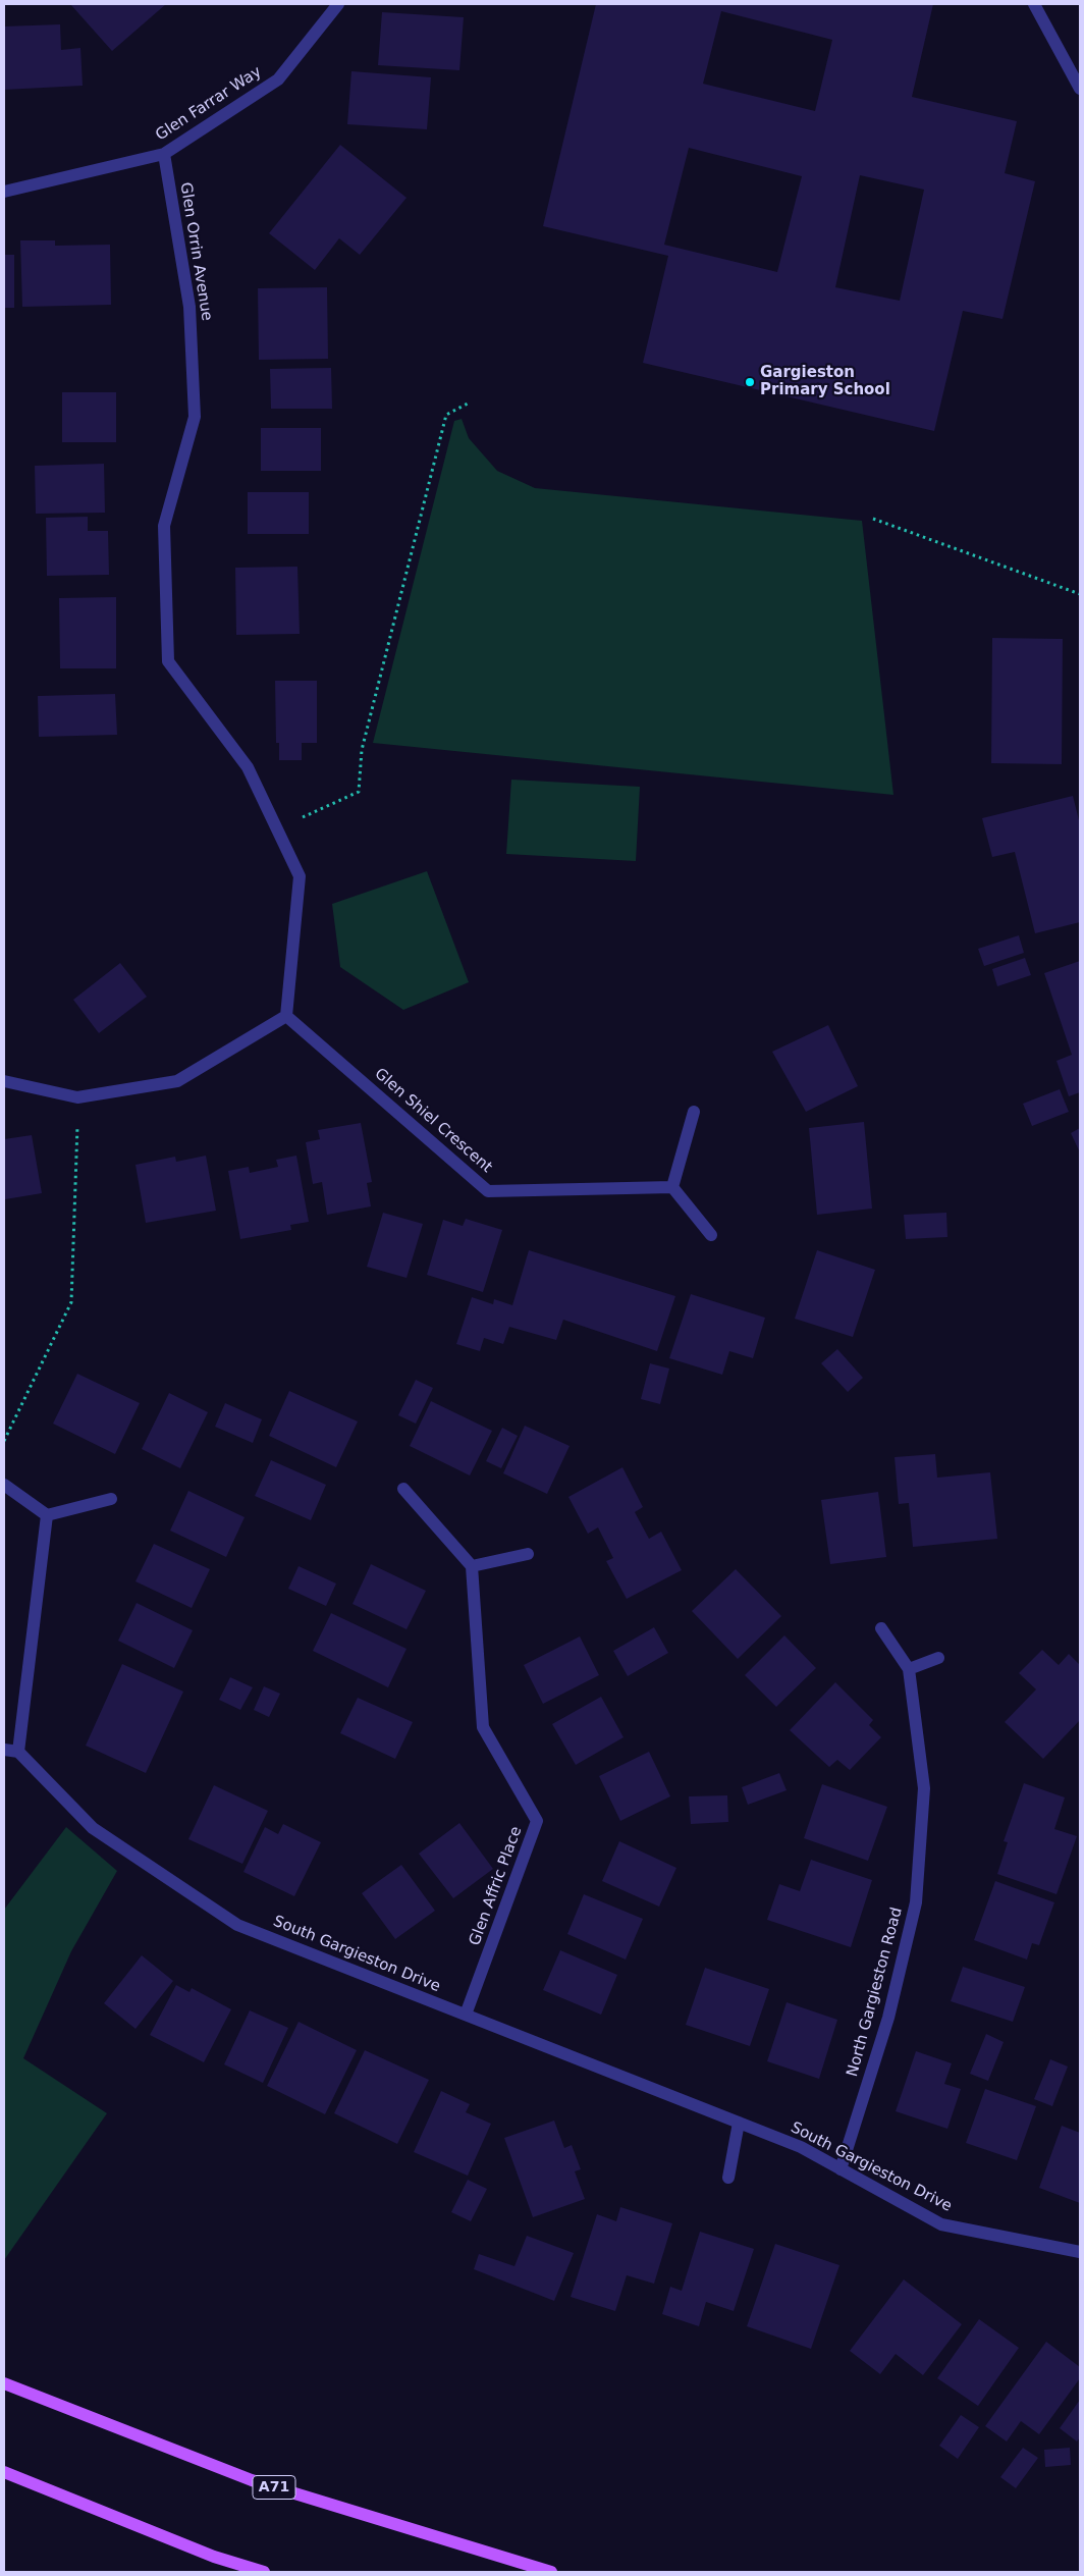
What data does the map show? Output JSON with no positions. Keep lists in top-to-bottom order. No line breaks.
{"streets":{"main road":["A71"],"street":["Glen Farrar Way","Glen Orrin Avenue","Glen Shiel Crescent","Glen Affric Place","South Gargieston Drive","North Gargieston Road"]},"crossings":[["Glen Farrar Way","Glen Orrin Avenue"],["Glen Orrin Avenue","Glen Shiel Crescent"],["Glen Affric Place","South Gargieston Drive"],["South Gargieston Drive","North Gargieston Road"]],"places":["Gargieston Primary School"]}
